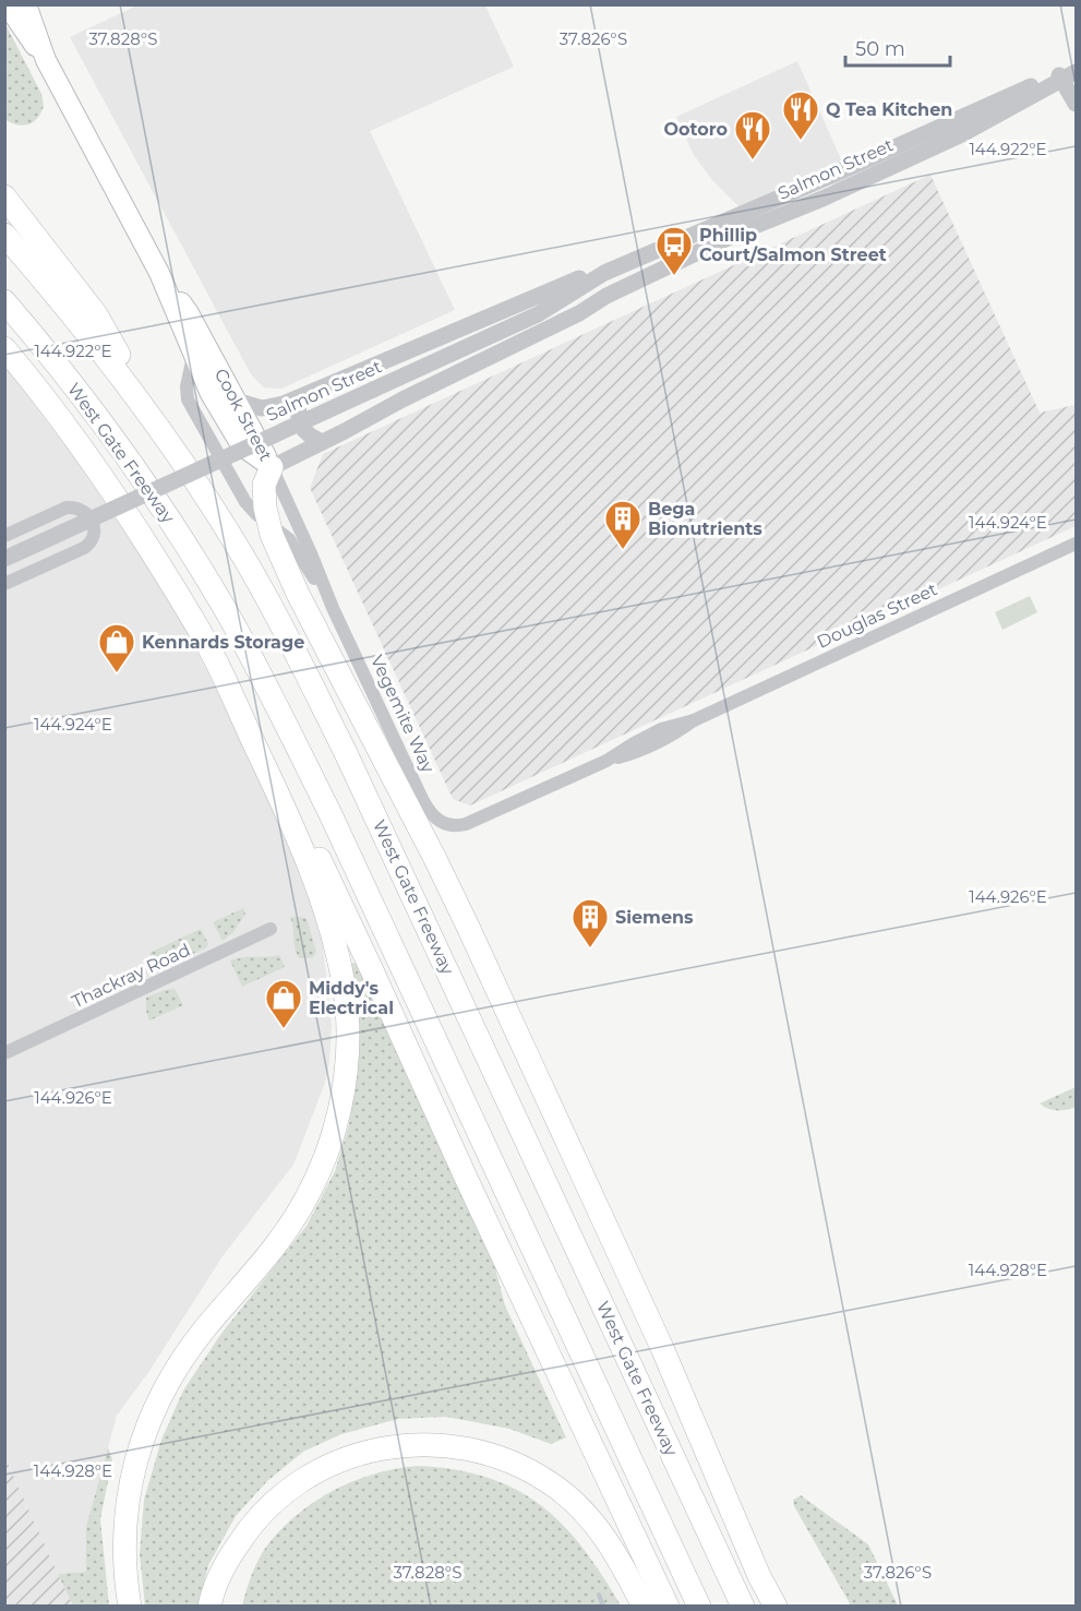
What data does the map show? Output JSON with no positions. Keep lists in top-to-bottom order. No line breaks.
{"streets":{"highway":["West Gate Freeway"],"main road":["Cook Street"],"street":["Salmon Street","Douglas Street","Vegemite Way","Thackray Road"]},"crossings":[["Salmon Street","Cook Street"],["Salmon Street","Vegemite Way"],["Cook Street","Vegemite Way"],["Douglas Street","Vegemite Way"]],"places":{"restaurant":["Q Tea Kitchen","Ootoro"],"bus stop":["Phillip Court/Salmon Street"],"building":["Bega Bionutrients","Siemens"],"shop":["Kennards Storage","Middy's Electrical"]},"scale_bar":"50 m","coordinates":["37.828°S","37.826°S","144.922°E","144.924°E","144.926°E","144.928°E"]}
